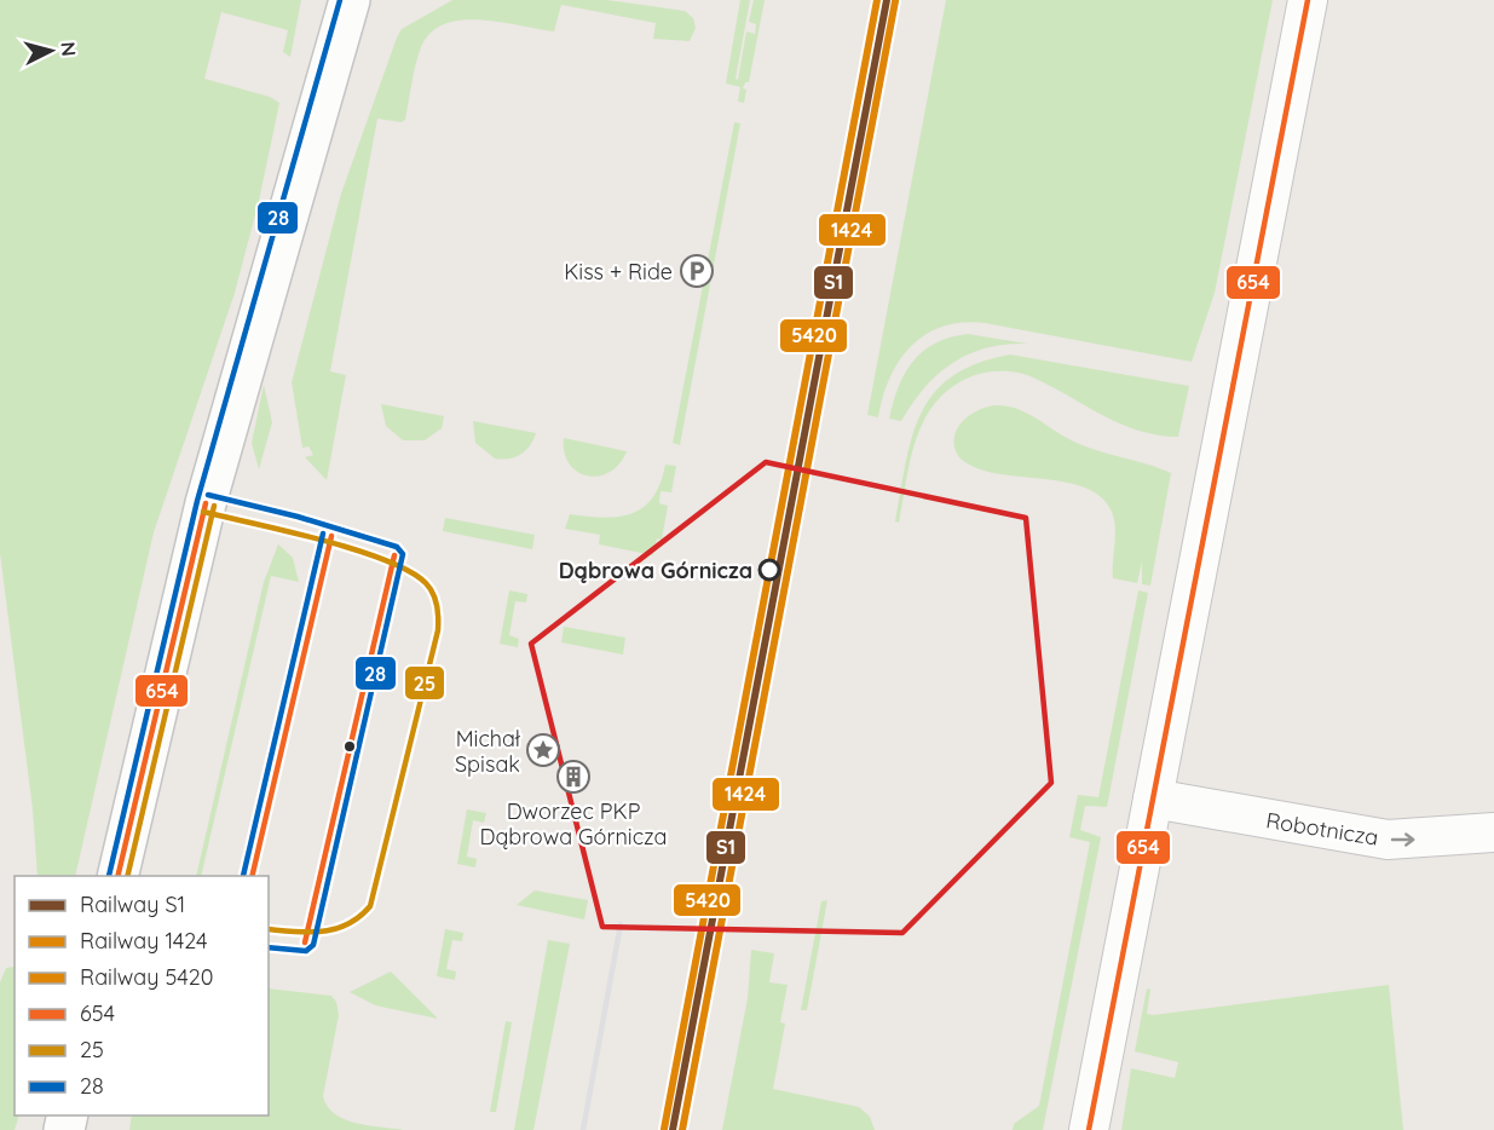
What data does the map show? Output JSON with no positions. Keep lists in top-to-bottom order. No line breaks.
{"streets":{"street":["Robotnicza"]},"one_way":["Robotnicza"],"places":{"parking":["Kiss + Ride"],"other":["Dąbrowa Górnicza"],"place":["Michał Spisak"],"building":["Dworzec PKP Dąbrowa Górnicza"]},"lines":["rail line S1","rail line 5420","transit line 654","transit line 28","rail line 1424","transit line 25"],"legend":["Railway S1","Railway 1424","Railway 5420","654","25","28"],"north":"right"}
